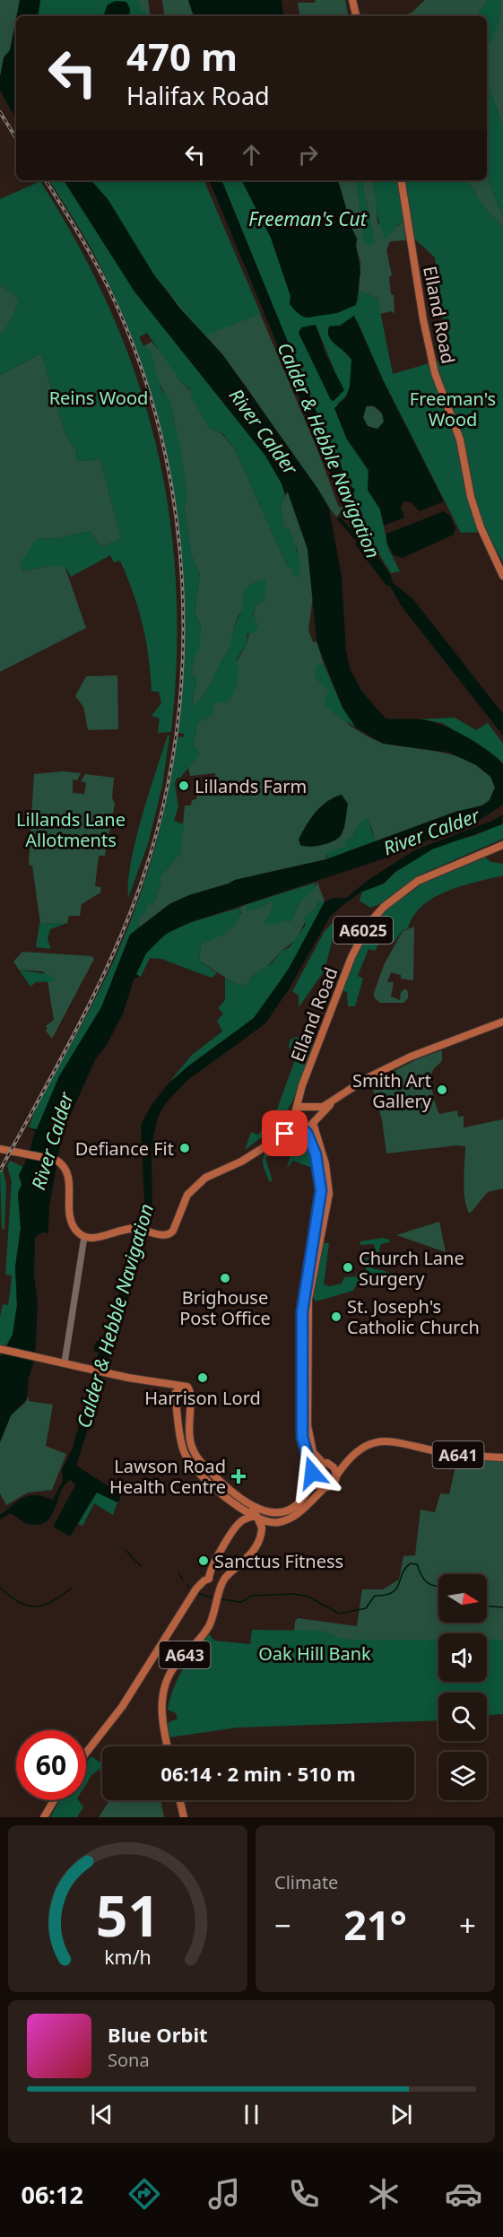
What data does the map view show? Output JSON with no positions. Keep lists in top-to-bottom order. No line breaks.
{"streets":{"main road":["Elland Road","A6025","A641","A643"]},"crossings":[["Elland Road","A6025"]],"water":["Freeman's Cut","River Calder","Calder & Hebble Navigation"],"parks":["Reins Wood","Freeman's Wood","Lillands Lane Allotments","Oak Hill Bank"],"places":{"other":["Lillands Farm","Smith Art Gallery","Defiance Fit","Church Lane Surgery","Brighouse Post Office","St. Joseph's Catholic Church","Harrison Lord","Sanctus Fitness"],"health":["Lawson Road Health Centre"]},"north":"right","page":{"turn":["470 m","Halifax Road"],"limit":"60","trip":"06:14 · 2 min · 510 m","tile":"Climate","heat":["−","21°","+"],"song":["Blue Orbit","Sona"],"tabs":"06:12","gauge":["51","km/h"]}}
